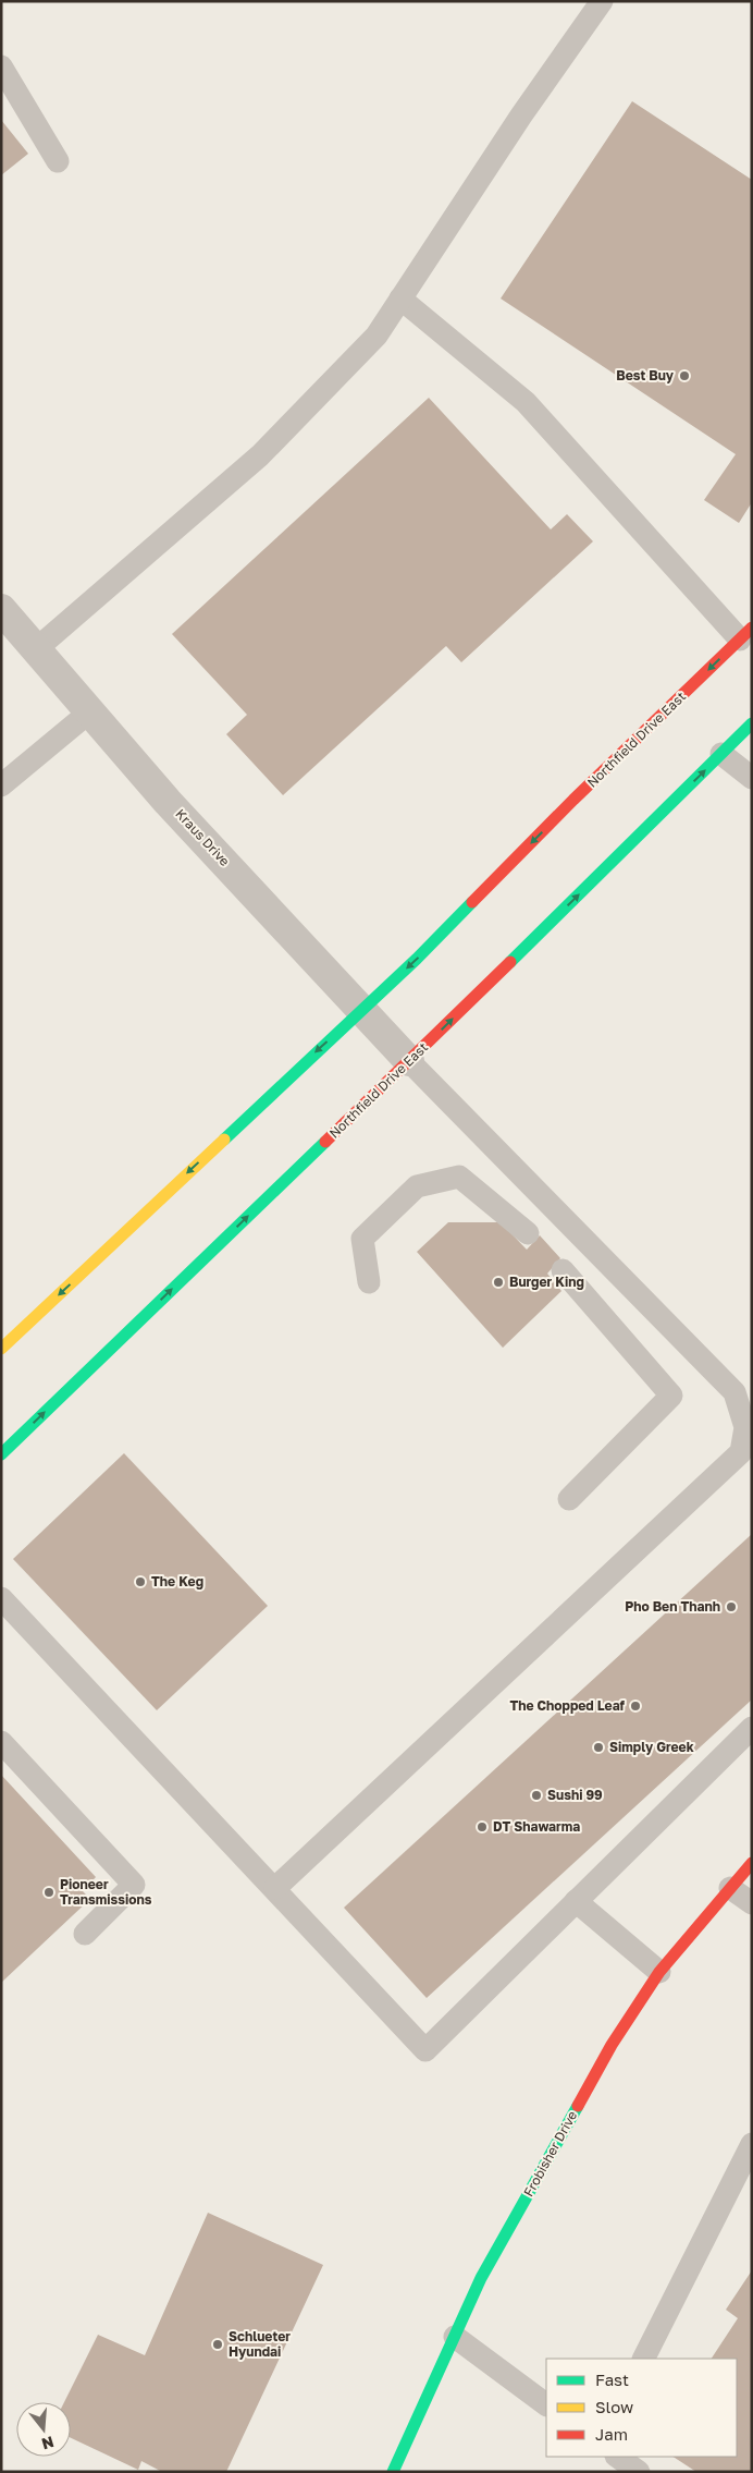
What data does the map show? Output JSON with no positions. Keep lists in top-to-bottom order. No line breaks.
{"streets":{"main road":["Northfield Drive East","Frobisher Drive"],"street":["Kraus Drive"]},"crossings":[["Northfield Drive East","Kraus Drive"]],"places":["Best Buy","Burger King","The Keg","Pho Ben Thanh","The Chopped Leaf","Simply Greek","Sushi 99","DT Shawarma","Pioneer Transmissions","Schlueter Hyundai"],"legend":["Fast","Slow","Jam"],"north":"bottom"}
